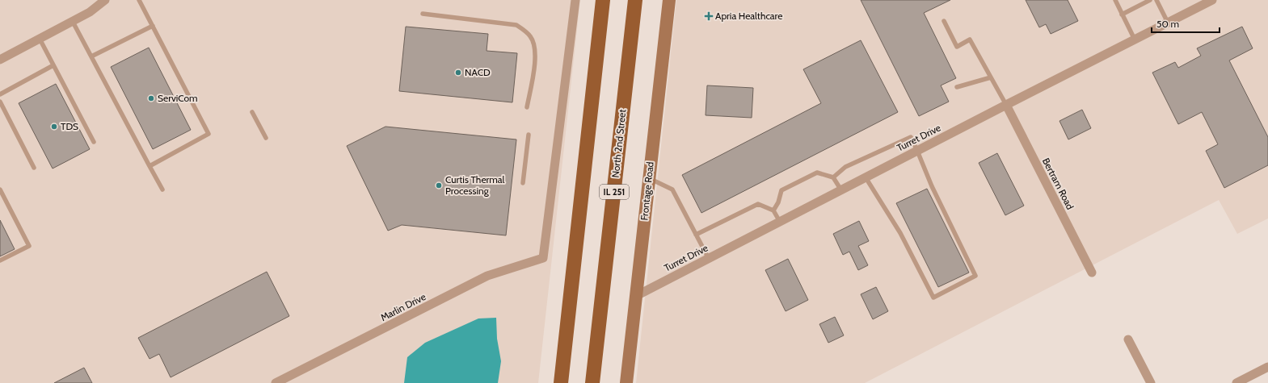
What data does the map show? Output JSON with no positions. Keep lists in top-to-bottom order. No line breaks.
{"streets":{"main road":["North 2nd Street","IL 251"],"street":["Turret Drive","Bertram Road","Frontage Road","Marlin Drive"]},"crossings":[["Turret Drive","Bertram Road"],["Turret Drive","Frontage Road"]],"places":{"health":["Apria Healthcare"],"other":["NACD","ServiCom","TDS","Curtis Thermal Processing"]},"scale_bar":"50 m"}
